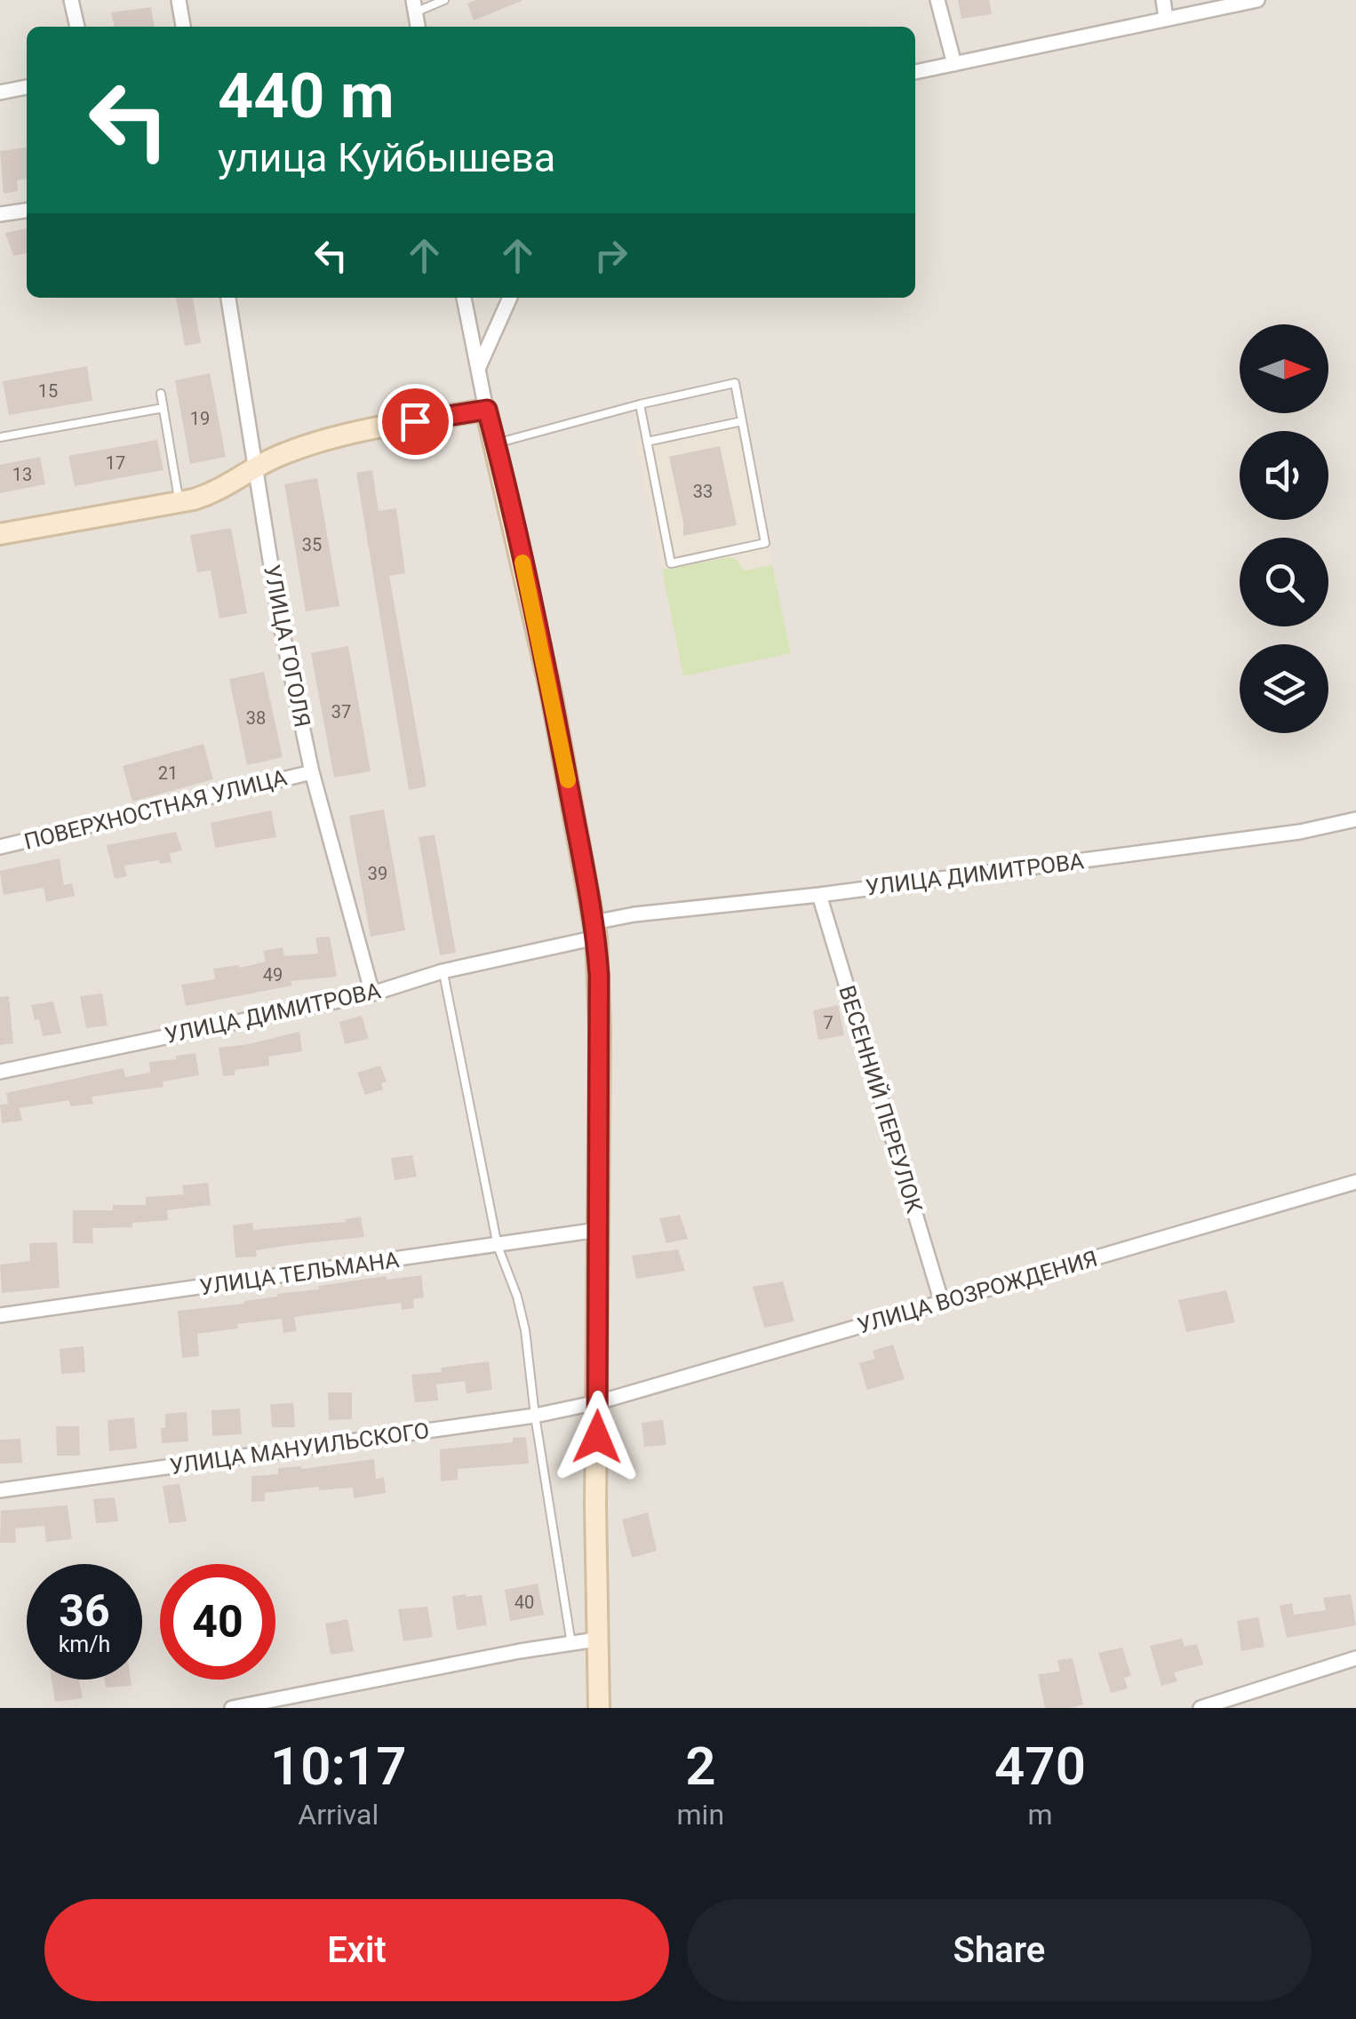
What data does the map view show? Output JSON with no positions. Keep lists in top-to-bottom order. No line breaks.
{"streets":{"street":["УЛИЦА ГОГОЛЯ","ПОВЕРХНОСТНАЯ УЛИЦА","УЛИЦА ДИМИТРОВА","ВЕСЕННИЙ ПЕРЕУЛОК","УЛИЦА ТЕЛЬМАНА","УЛИЦА ВОЗРОЖДЕНИЯ","УЛИЦА МАНУИЛЬСКОГО"]},"crossings":[["УЛИЦА ГОГОЛЯ","ПОВЕРХНОСТНАЯ УЛИЦА"],["УЛИЦА ГОГОЛЯ","УЛИЦА ДИМИТРОВА"],["УЛИЦА ДИМИТРОВА","ВЕСЕННИЙ ПЕРЕУЛОК"],["ВЕСЕННИЙ ПЕРЕУЛОК","УЛИЦА ВОЗРОЖДЕНИЯ"],["УЛИЦА ВОЗРОЖДЕНИЯ","УЛИЦА МАНУИЛЬСКОГО"]],"house_numbers":["15","19","17","13","33","35","37","38","21","39","49","7","40"],"north":"right","page":{"turn":["440 m","улица Куйбышева"],"speed":"36 km/h","limit":"40","eta":["10:17","Arrival","2","min","470","m"],"buttons":["Exit","Share"]}}
